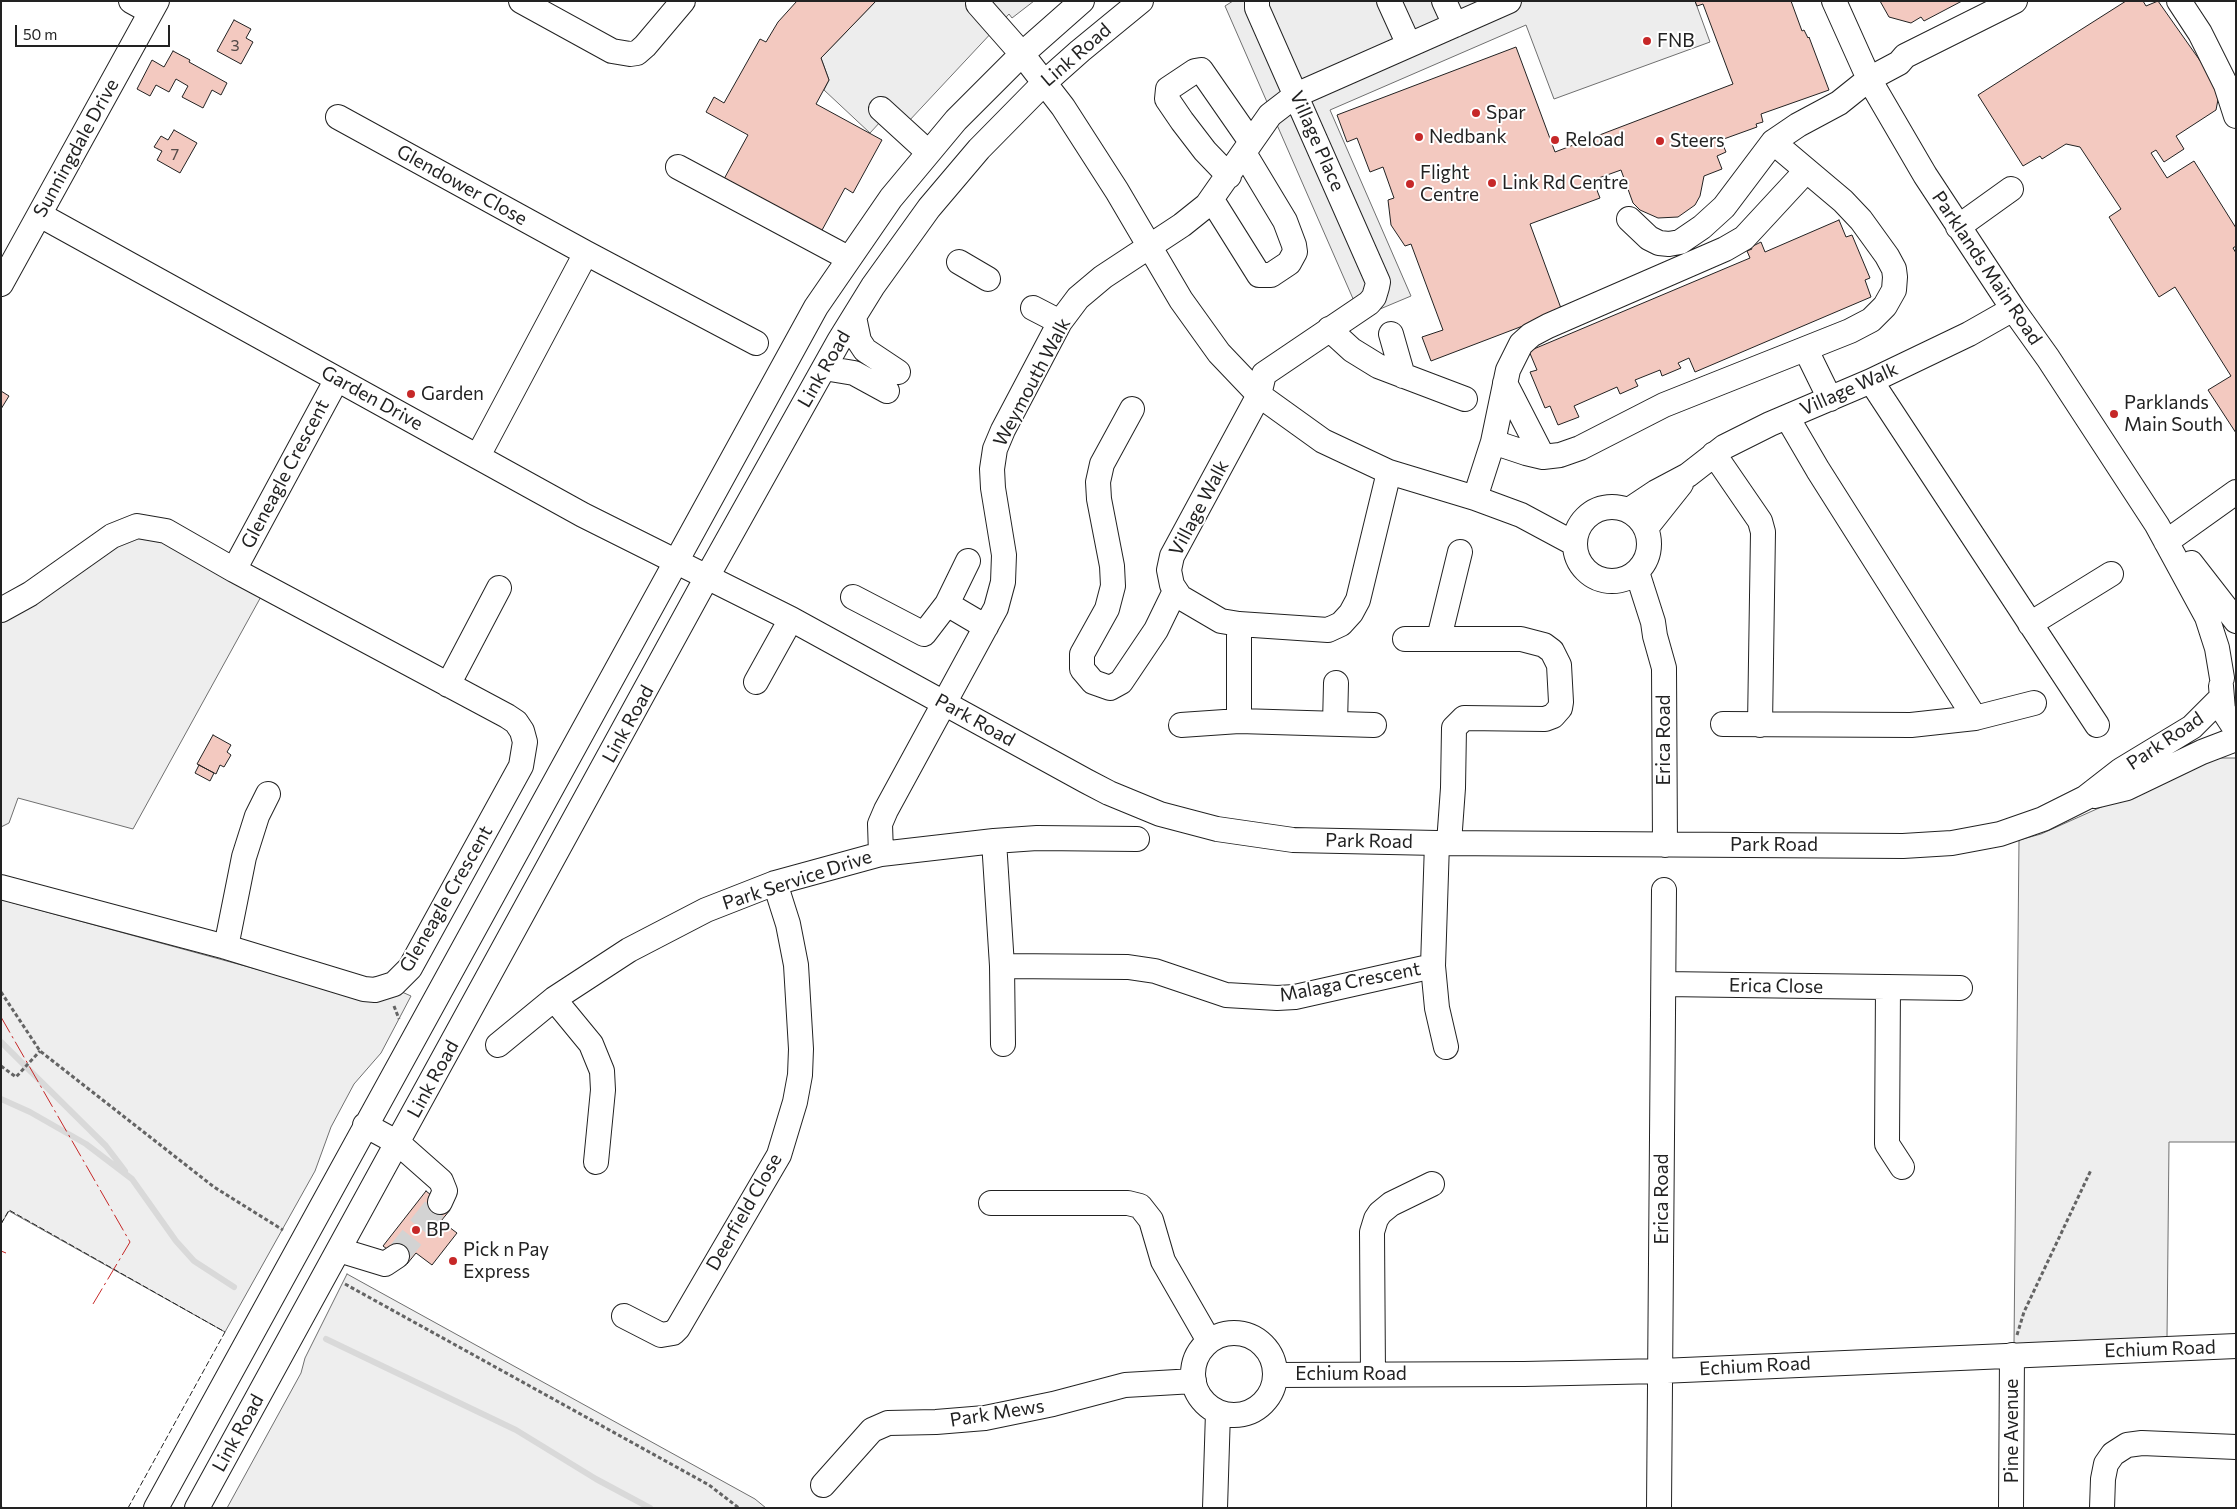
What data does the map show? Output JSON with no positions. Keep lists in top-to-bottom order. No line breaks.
{"streets":{"street":["Link Road","Village Place","Sunningdale Drive","Glendower Close","Parklands Main Road","Weymouth Walk","Village Walk","Garden Drive","Gleneagle Crescent","Park Road","Erica Road","Park Service Drive","Malaga Crescent","Erica Close","Deerfield Close","Echium Road","Park Mews","Pine Avenue"]},"crossings":[["Link Road","Garden Drive"],["Link Road","Park Road"],["Village Place","Weymouth Walk"],["Village Place","Village Walk"],["Sunningdale Drive","Garden Drive"],["Parklands Main Road","Village Walk"],["Parklands Main Road","Park Road"],["Weymouth Walk","Park Road"],["Weymouth Walk","Park Service Drive"],["Village Walk","Erica Road"],["Garden Drive","Gleneagle Crescent"],["Garden Drive","Park Road"],["Park Road","Erica Road"],["Park Road","Malaga Crescent"],["Erica Road","Erica Close"],["Erica Road","Echium Road"],["Park Service Drive","Deerfield Close"],["Echium Road","Park Mews"],["Echium Road","Pine Avenue"]],"places":["FNB","Spar","Nedbank","Reload","Steers","Link Rd Centre","Flight Centre","Garden","Parklands Main South","BP","Pick n Pay Express"],"house_numbers":["3","7"],"scale_bar":"50 m"}
